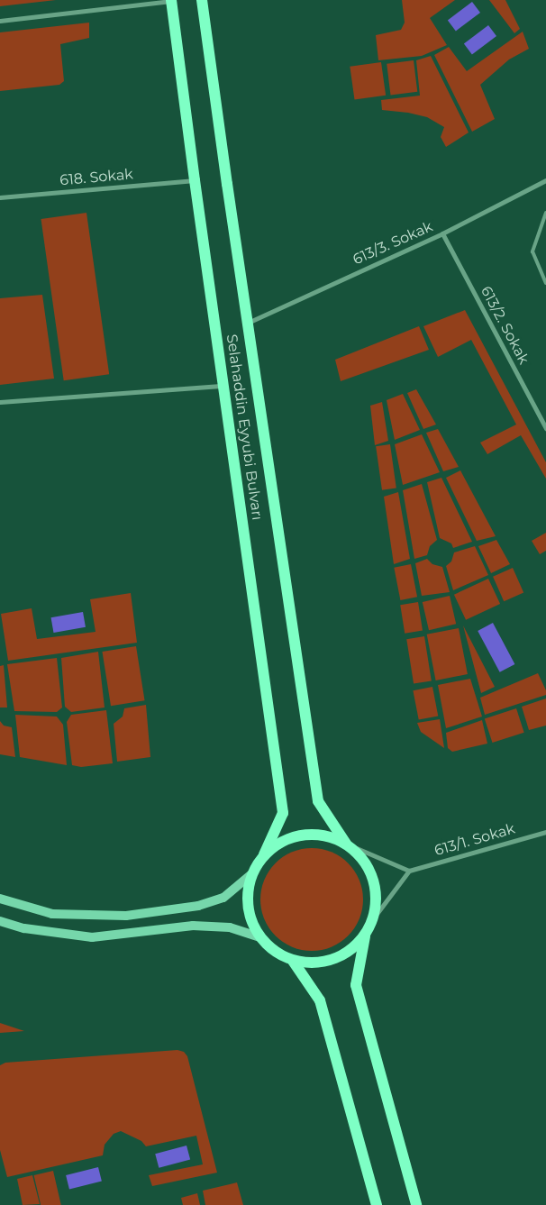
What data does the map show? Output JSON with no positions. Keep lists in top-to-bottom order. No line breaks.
{"streets":{"main road":["Selahaddin Eyyubi Bulvarı"],"street":["618. Sokak","613/3. Sokak","613/2. Sokak","613/1. Sokak"]},"crossings":[["618. Sokak","Selahaddin Eyyubi Bulvarı"],["613/3. Sokak","613/2. Sokak"],["613/3. Sokak","Selahaddin Eyyubi Bulvarı"]]}
